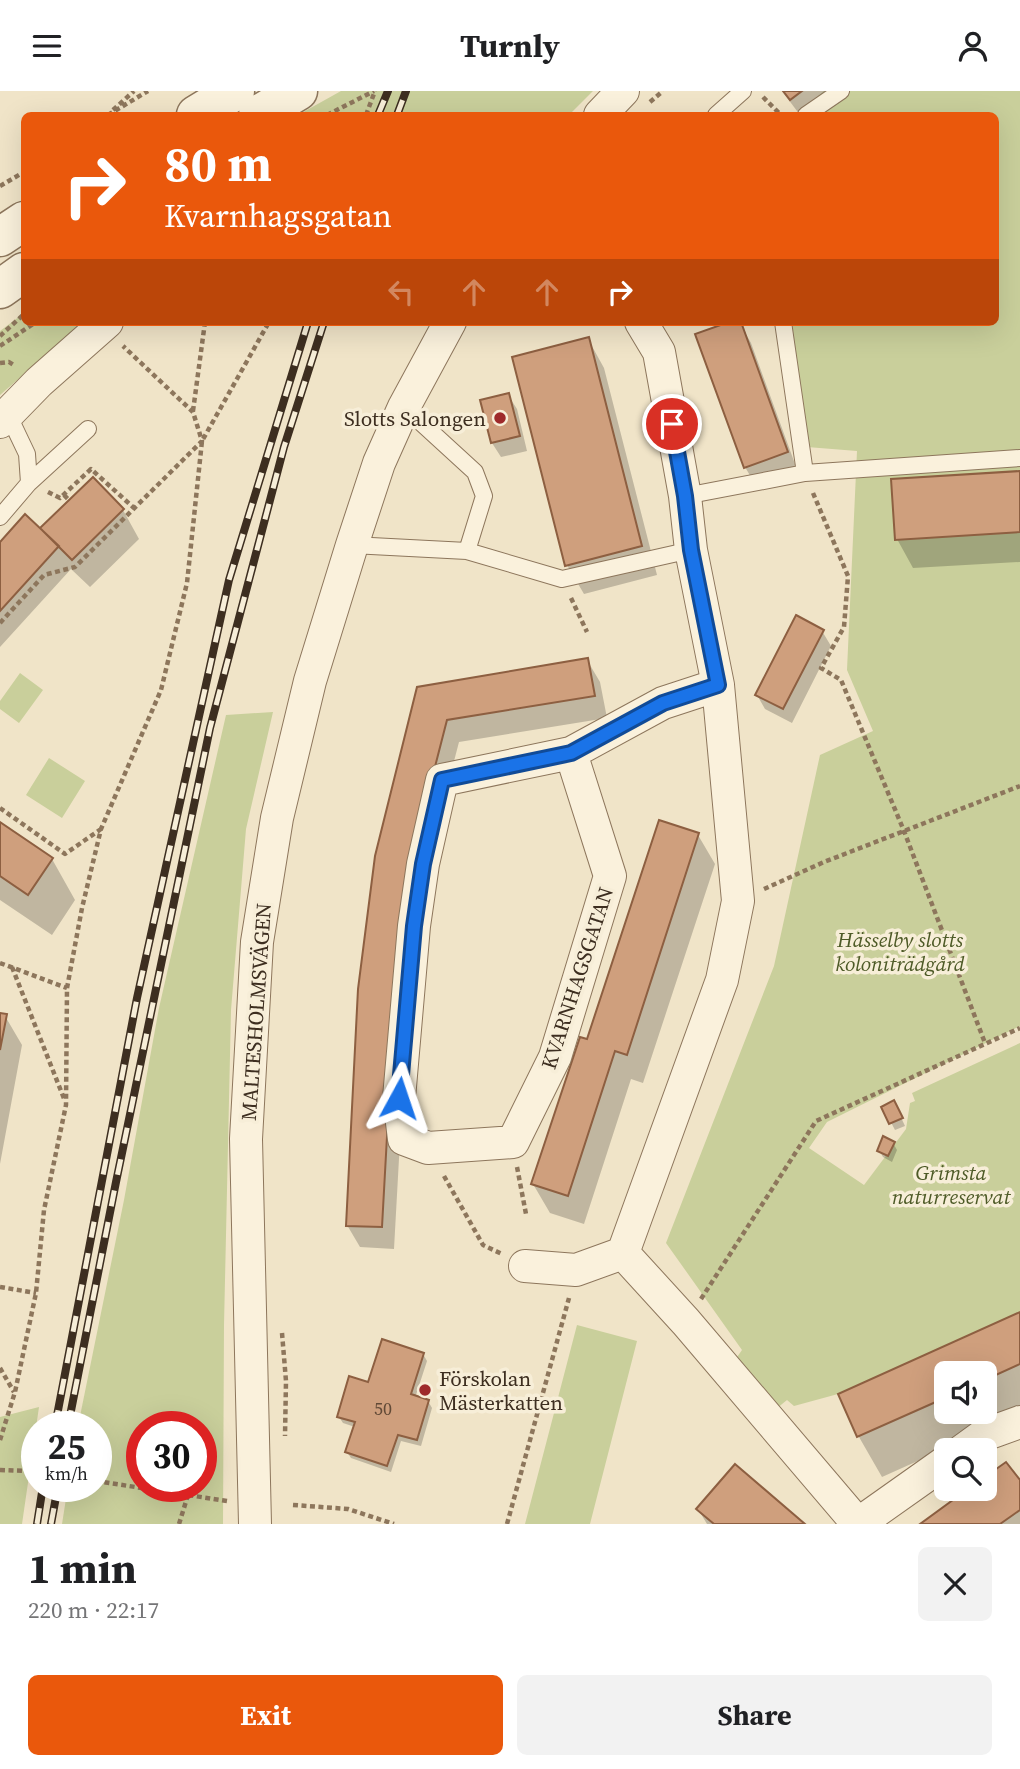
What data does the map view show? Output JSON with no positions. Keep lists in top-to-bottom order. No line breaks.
{"streets":{"street":["KVARNHAGSGATAN","MALTESHOLMSVÄGEN"]},"parks":["Hässelby slotts koloniträdgård","Grimsta naturreservat"],"places":["Slotts Salongen","Förskolan Mästerkatten"],"house_numbers":["50"],"page":{"header":"Turnly","turn":["80 m","Kvarnhagsgatan"],"speed":"25 km/h","limit":"30","heading":["1 min","220 m · 22:17"],"buttons":["Exit","Share"]}}
